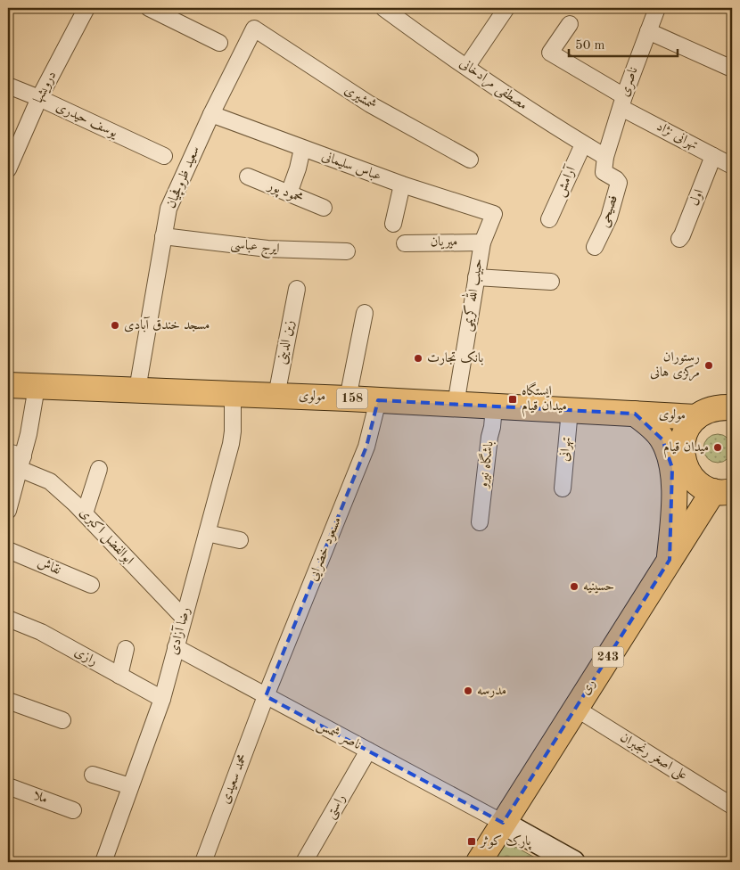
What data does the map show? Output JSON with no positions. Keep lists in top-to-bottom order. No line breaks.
{"streets":{"main road":["مولوی","158","243","ری"],"street":["ناصری","مصطفی مرادخانی","درویشها","شمشیری","یوسف حیدری","تهرانی نژاد","عباس سلیمانی","سعید ظروفچیان","آرامش","محمود پور","اول","فصیحی","میریان","ایرج عباسی","حبیب الله کریمی","زین الدینی","تهرانی","باشگاه نیرو","ابوالفضل اکبری","مسعود خضرایی","نقاش","رضا آزادی","رازی","ناصر شمس","علی اصغر رنجبران","محمد سعیدی","ملا","راستی"]},"crossings":[["ناصری","مصطفی مرادخانی"],["ناصری","تهرانی نژاد"],["ناصری","فصیحی"],["مصطفی مرادخانی","آرامش"],["مصطفی مرادخانی","فصیحی"],["درویشها","یوسف حیدری"],["شمشیری","سعید ظروفچیان"],["تهرانی نژاد","اول"],["عباس سلیمانی","سعید ظروفچیان"],["عباس سلیمانی","حبیب الله کریمی"],["سعید ظروفچیان","ایرج عباسی"],["سعید ظروفچیان","مولوی"],["میریان","حبیب الله کریمی"],["حبیب الله کریمی","مولوی"],["زین الدینی","مولوی"],["مولوی","تهرانی"],["مولوی","باشگاه نیرو"],["مولوی","مسعود خضرایی"],["مولوی","رضا آزادی"],["ابوالفضل اکبری","رضا آزادی"],["مسعود خضرایی","ناصر شمس"],["مسعود خضرایی","محمد سعیدی"],["رضا آزادی","رازی"],["رضا آزادی","ناصر شمس"],["ری","ناصر شمس"],["ری","علی اصغر رنجبران"],["ناصر شمس","محمد سعیدی"],["ناصر شمس","راستی"]],"places":{"other":["مسجد خندق آبادی","بانک تجارت","رستوران مرکزی هانی","میدان قیام","حسینیه","مدرسه"],"transit":["ایستگاه میدان قیام","پارک کوثر"]},"scale_bar":"50 m"}
